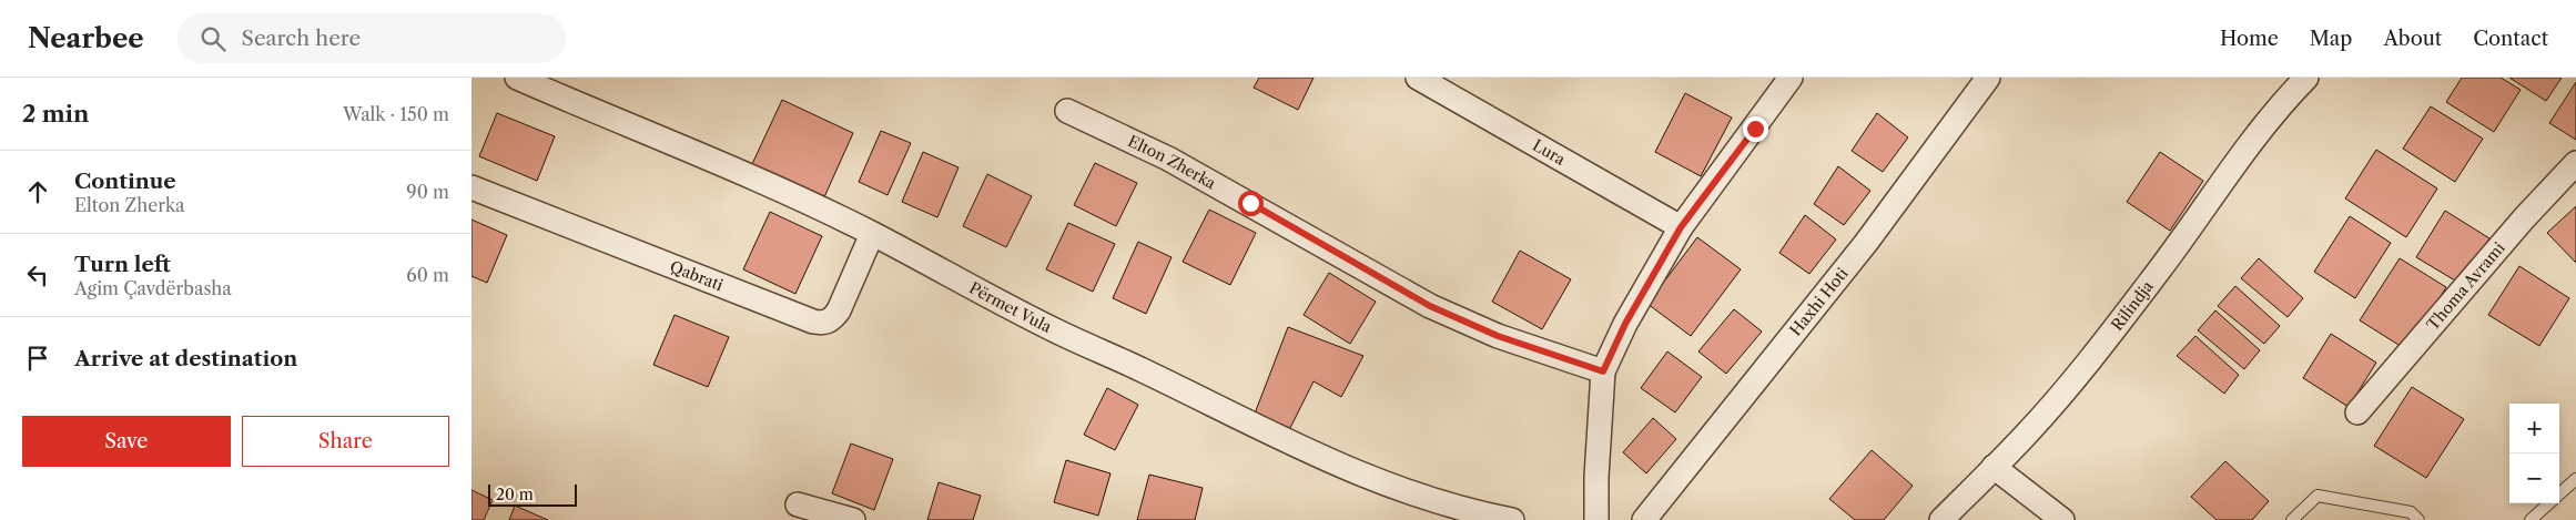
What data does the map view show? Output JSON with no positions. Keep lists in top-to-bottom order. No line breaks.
{"streets":{"street":["Lura","Elton Zherka","Qabrati","Thoma Avrami","Haxhi Hoti","Rilindja","Përmet Vula"]},"crossings":[["Qabrati","Përmet Vula"]],"scale_bar":"20 m","page":{"header":"Nearbee","search":"Search here","nav":["Home","Map","About","Contact"],"heading":["2 min","Walk · 150 m"],"list":[["Continue","Elton Zherka","90 m"],["Turn left","Agim Çavdërbasha","60 m"],"Arrive at destination"],"buttons":["Save","Share"],"map_buttons":["+","−"],"scale":"20 m"}}
